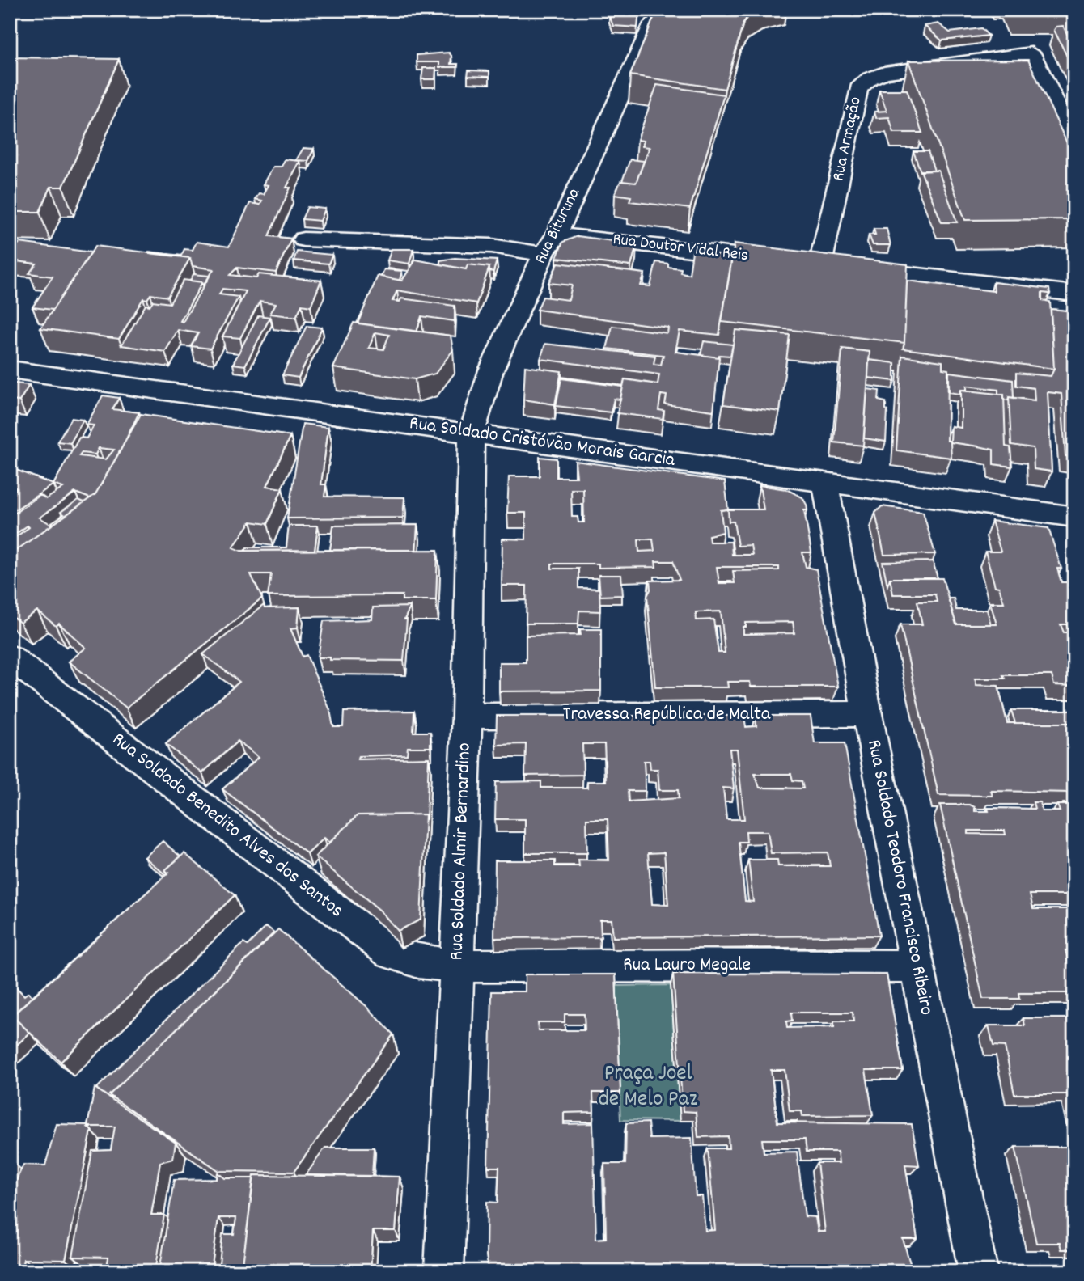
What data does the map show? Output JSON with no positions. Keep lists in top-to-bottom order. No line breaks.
{"streets":{"street":["Rua Armação","Rua Bituruna","Rua Doutor Vidal Reis","Rua Soldado Cristóvão Morais Garcia","Travessa República de Malta","Rua Soldado Benedito Alves dos Santos","Rua Soldado Almir Bernardino","Rua Soldado Teodoro Francisco Ribeiro","Rua Lauro Megale"]},"crossings":[["Rua Armação","Rua Doutor Vidal Reis"],["Rua Bituruna","Rua Doutor Vidal Reis"],["Rua Bituruna","Rua Soldado Cristóvão Morais Garcia"],["Rua Bituruna","Rua Soldado Almir Bernardino"],["Rua Soldado Cristóvão Morais Garcia","Rua Soldado Almir Bernardino"],["Rua Soldado Cristóvão Morais Garcia","Rua Soldado Teodoro Francisco Ribeiro"],["Travessa República de Malta","Rua Soldado Almir Bernardino"],["Travessa República de Malta","Rua Soldado Teodoro Francisco Ribeiro"],["Rua Soldado Benedito Alves dos Santos","Rua Soldado Almir Bernardino"],["Rua Soldado Benedito Alves dos Santos","Rua Lauro Megale"],["Rua Soldado Almir Bernardino","Rua Lauro Megale"],["Rua Soldado Teodoro Francisco Ribeiro","Rua Lauro Megale"]],"parks":["Praça Joel de Melo Paz"]}
